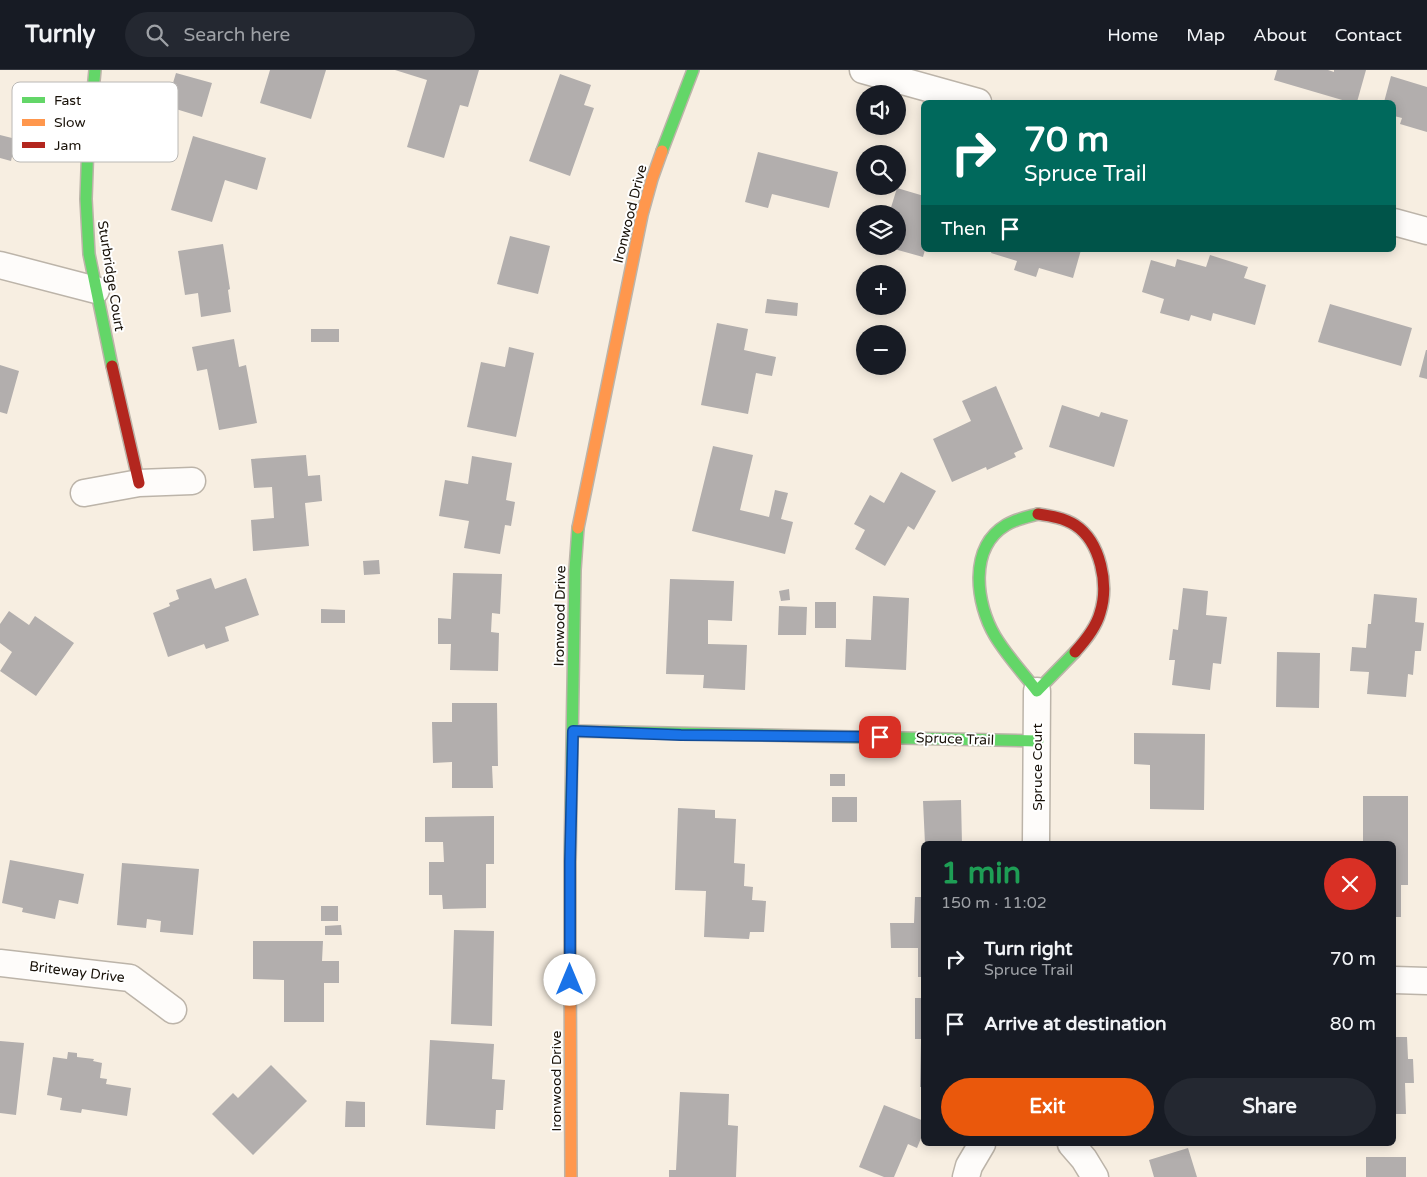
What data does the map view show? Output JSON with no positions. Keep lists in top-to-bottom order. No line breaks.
{"streets":{"street":["Ironwood Drive","Sturbridge Court","Spruce Trail","Spruce Court","Briteway Drive"]},"crossings":[["Ironwood Drive","Spruce Trail"],["Spruce Trail","Spruce Court"]],"legend":["Fast","Slow","Jam"],"page":{"header":"Turnly","search":"Search here","nav":["Home","Map","About","Contact"],"map_buttons":["+","−"],"turn":["70 m","Spruce Trail"],"then":"Then","heading":["1 min","150 m · 11:02"],"list":[{"name":"Turn right","note":"Spruce Trail","value":"70 m"},{"name":"Arrive at destination","value":"80 m"}],"buttons":["Exit","Share"]}}
